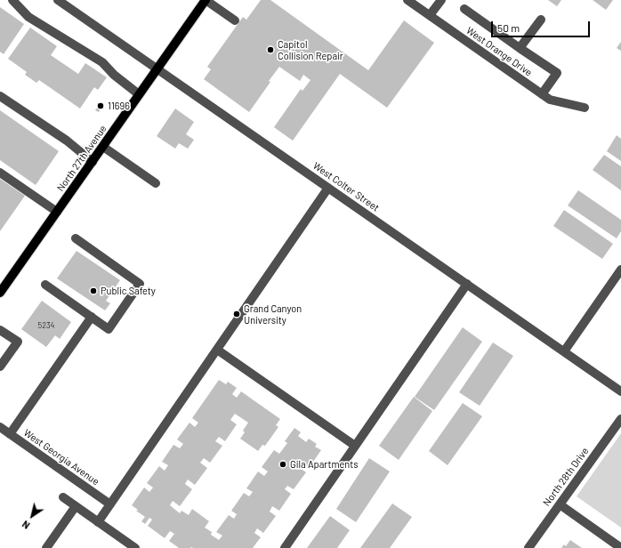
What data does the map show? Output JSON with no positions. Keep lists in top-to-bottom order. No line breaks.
{"streets":{"main road":["North 27th Avenue"],"street":["West Orange Drive","West Colter Street","West Georgia Avenue","North 28th Drive"]},"crossings":[["North 27th Avenue","West Colter Street"]],"places":["Capitol Collision Repair","11696","Public Safety","Grand Canyon University","Gila Apartments"],"house_numbers":["5234"],"scale_bar":"50 m","north":"bottom left"}
